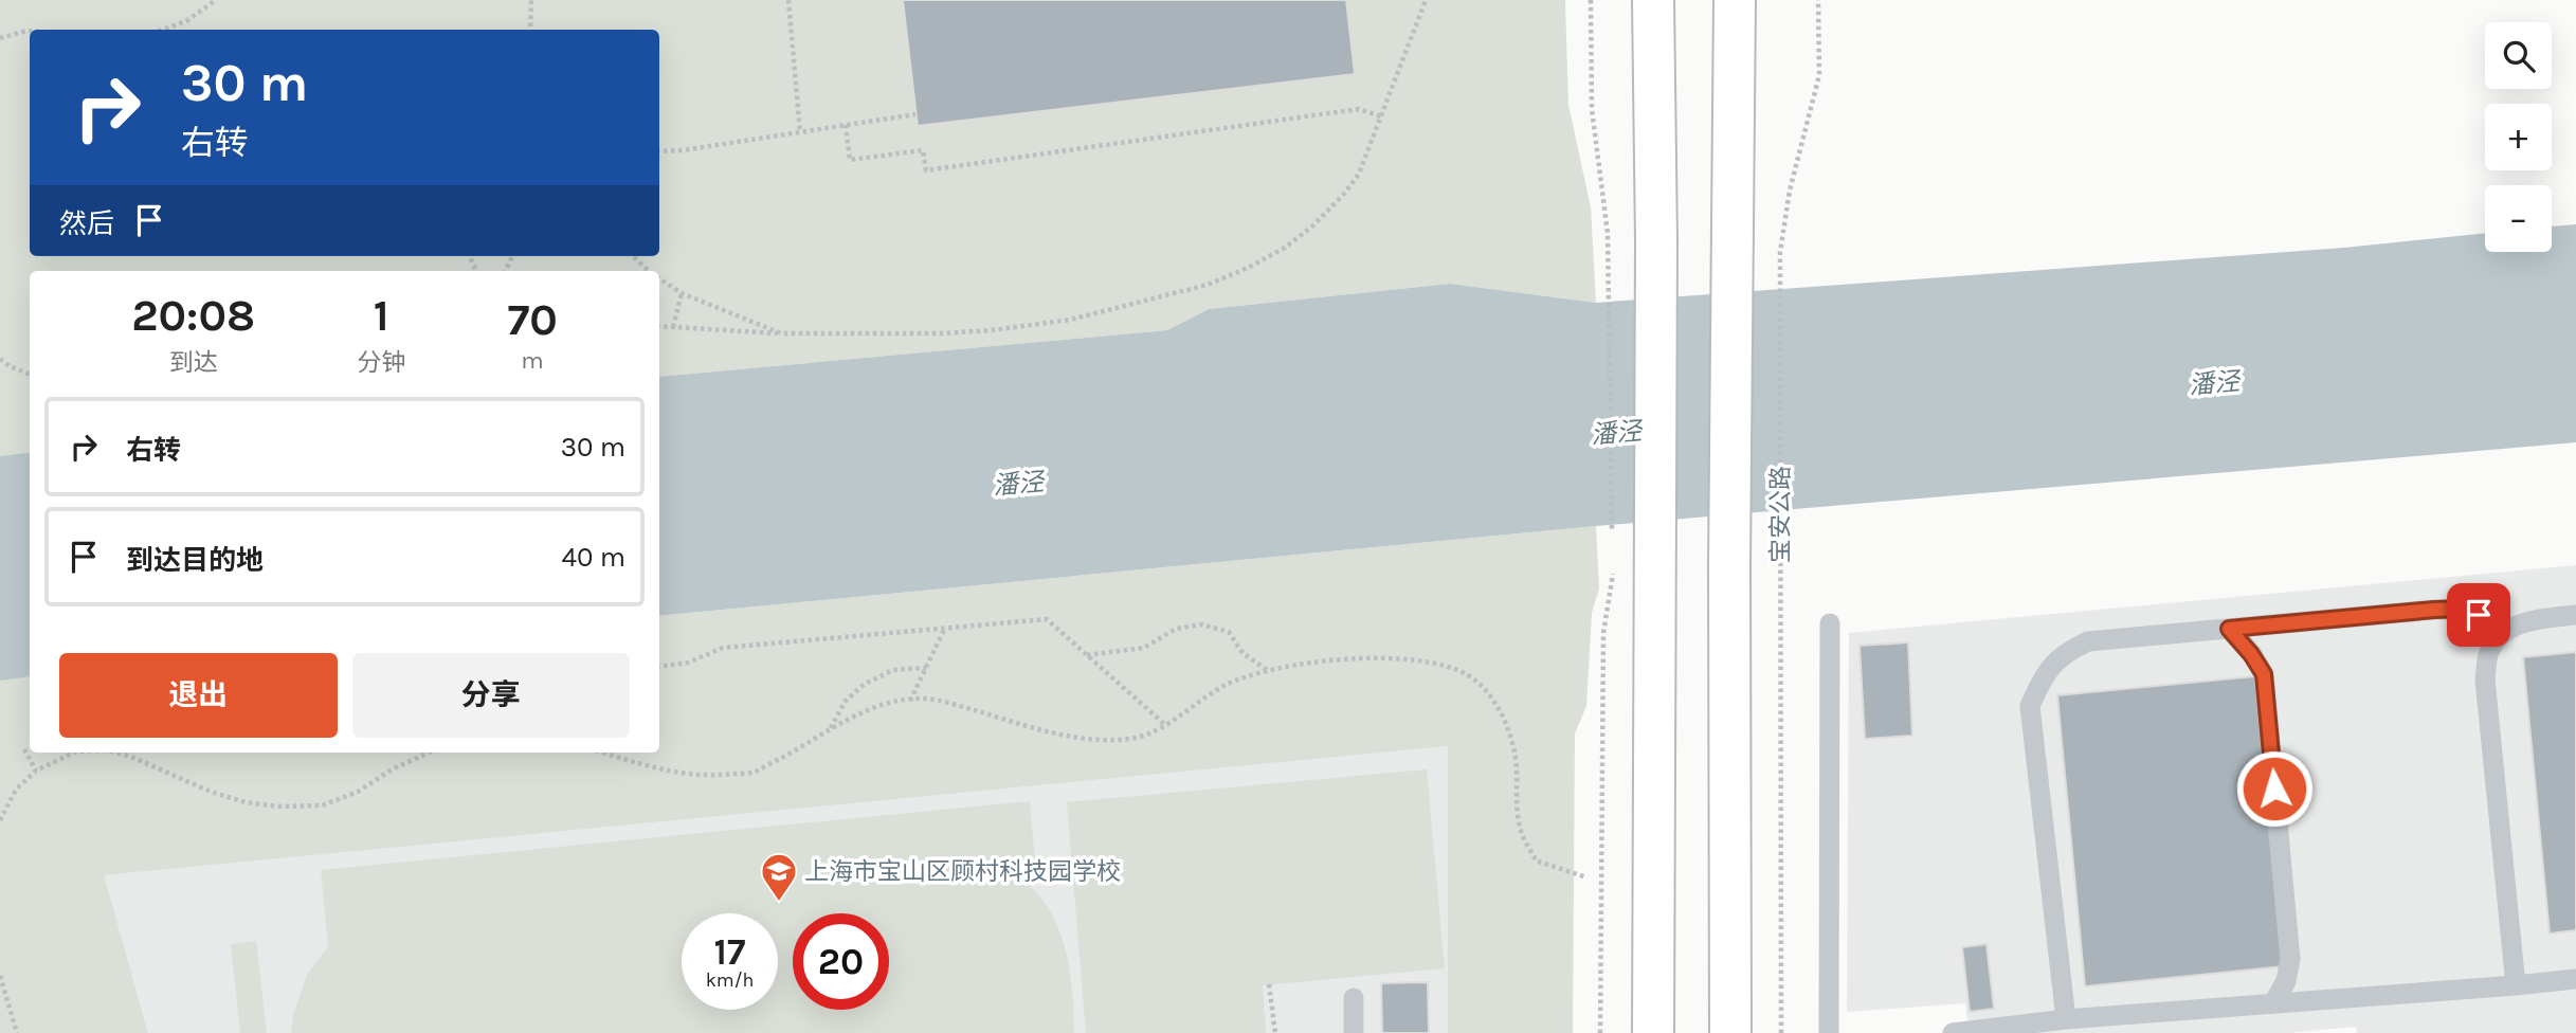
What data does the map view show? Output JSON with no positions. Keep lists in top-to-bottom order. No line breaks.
{"streets":{"main road":["宝安公路"]},"water":["潘泾"],"places":{"school or university":["上海市宝山区顾村科技园学校"]},"page":{"map_buttons":["+","−"],"turn":["30 m","右转"],"then":"然后","eta":["20:08","到达","1","分钟","70","m"],"list":[{"name":"右转","value":"30 m"},{"name":"到达目的地","value":"40 m"}],"buttons":["退出","分享"],"speed":"17 km/h","limit":"20"}}
